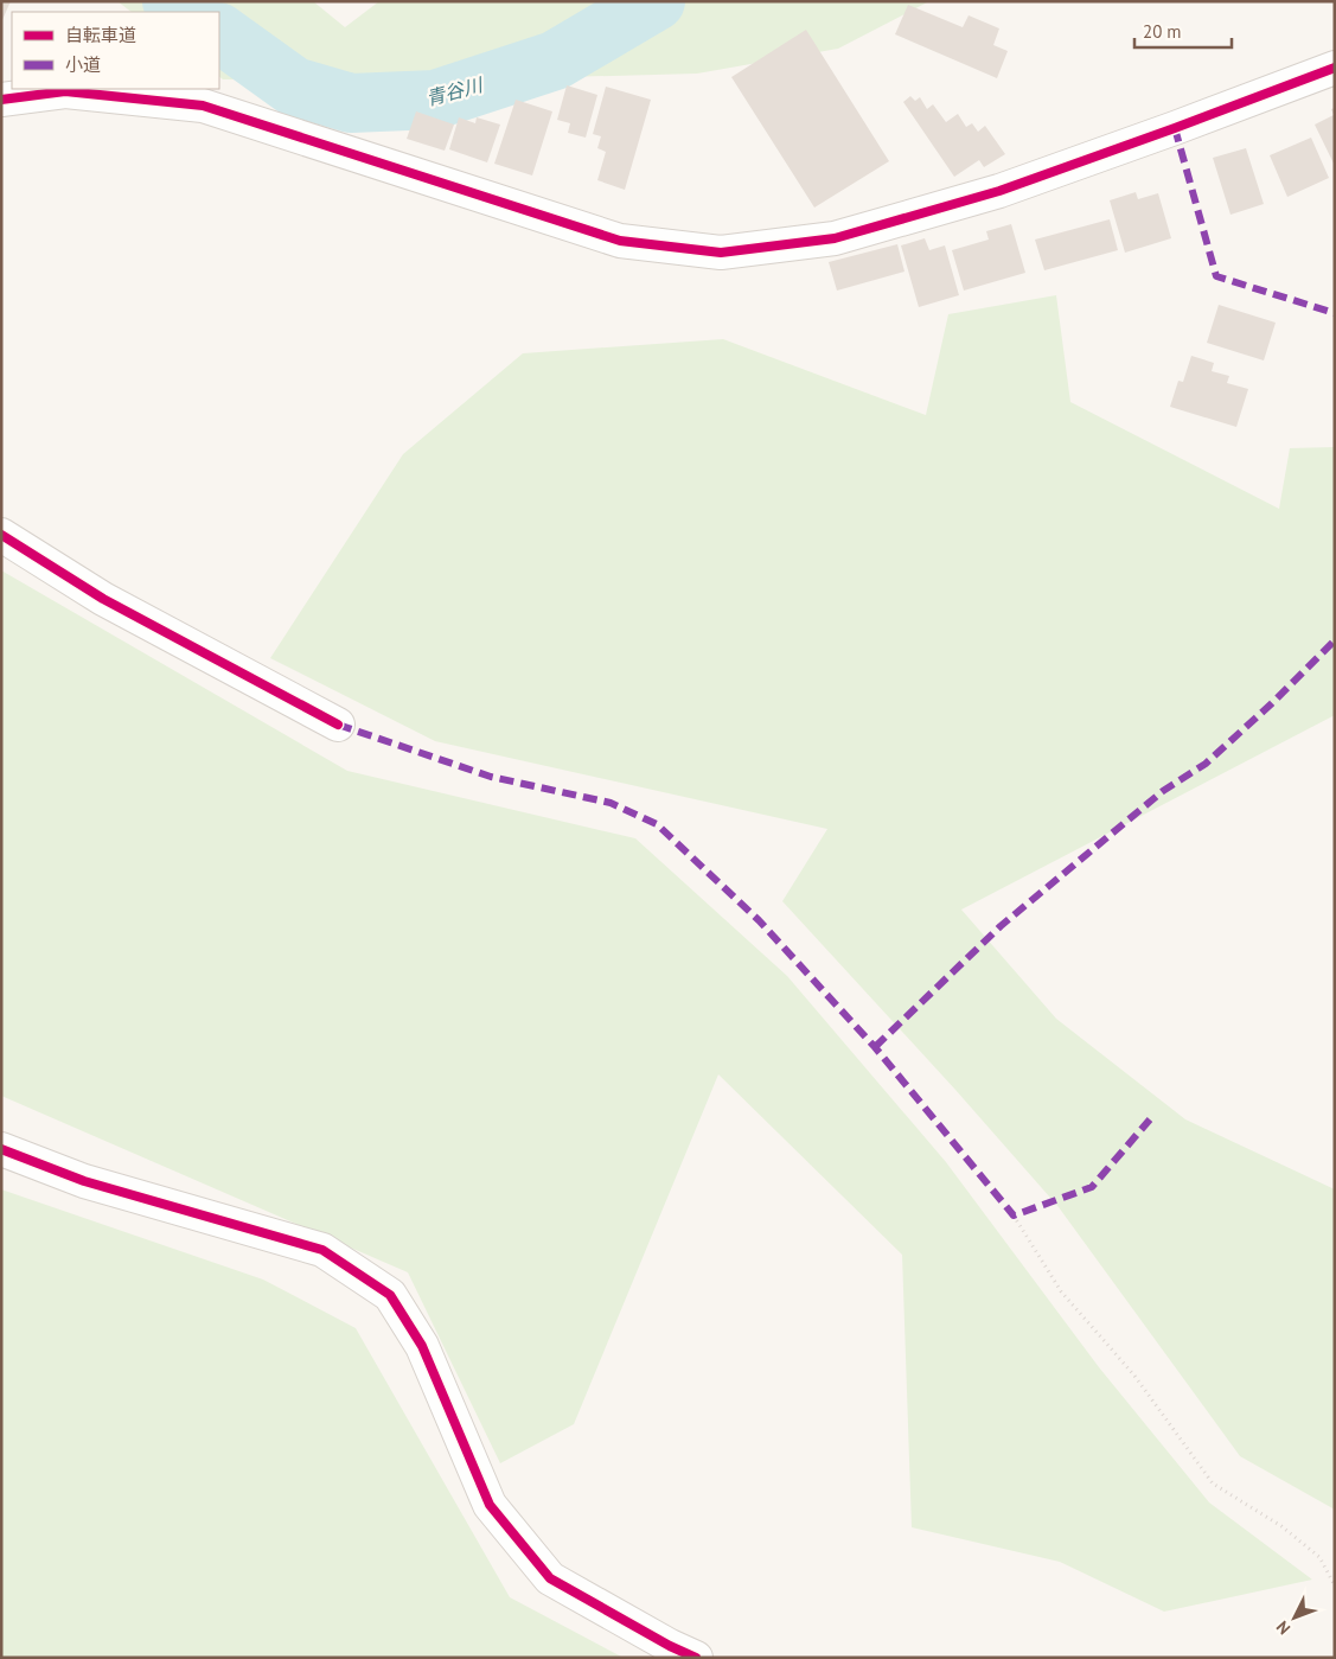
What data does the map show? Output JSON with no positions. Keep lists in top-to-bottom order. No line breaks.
{"water":["青谷川"],"legend":["自転車道","小道"],"scale_bar":"20 m","north":"bottom left"}
